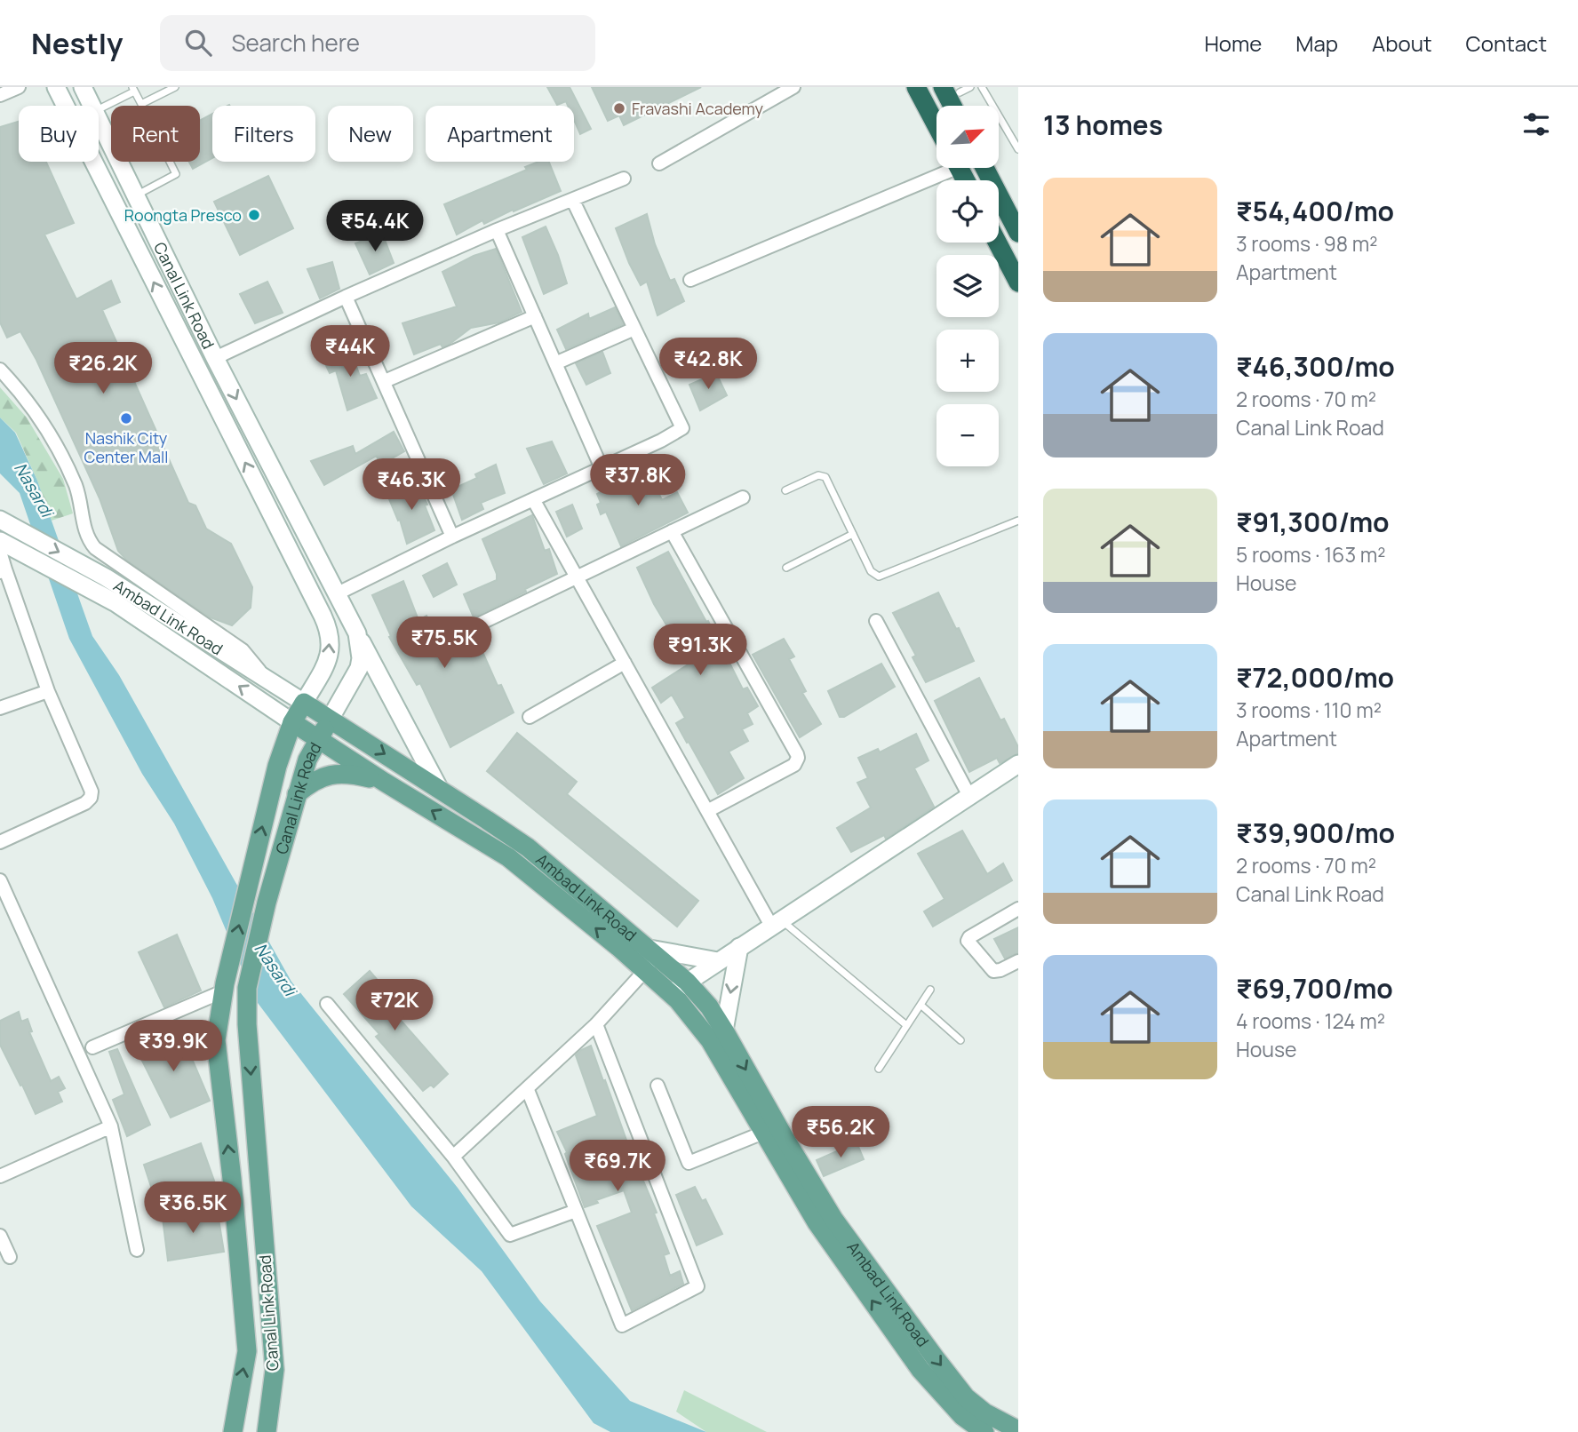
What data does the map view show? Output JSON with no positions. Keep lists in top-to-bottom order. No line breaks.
{"streets":{"main road":["Canal Link Road","Ambad Link Road"]},"crossings":[["Canal Link Road","Ambad Link Road"]],"water":["Nasardi"],"places":["Fravashi Academy","Roongta Presco","Nashik City Center Mall"],"north":"top right","page":{"header":"Nestly","search":"Search here","nav":["Home","Map","About","Contact"],"heading":"13 homes","map_buttons":["+","−"],"chip":["Buy","Rent","Filters","New","Apartment"],"list":[{"name":"₹54,400/mo","note":"3 rooms · 98 m² · Apartment"},{"name":"₹46,300/mo","note":"2 rooms · 70 m² · Canal Link Road"},{"name":"₹91,300/mo","note":"5 rooms · 163 m² · House"},{"name":"₹72,000/mo","note":"3 rooms · 110 m² · Apartment"},{"name":"₹39,900/mo","note":"2 rooms · 70 m² · Canal Link Road"},{"name":"₹69,700/mo","note":"4 rooms · 124 m² · House"}],"price":["₹54.4K","₹44K","₹42.8K","₹26.2K","₹37.8K","₹46.3K","₹75.5K","₹91.3K","₹72K","₹39.9K","₹56.2K","₹69.7K","₹36.5K"]}}
